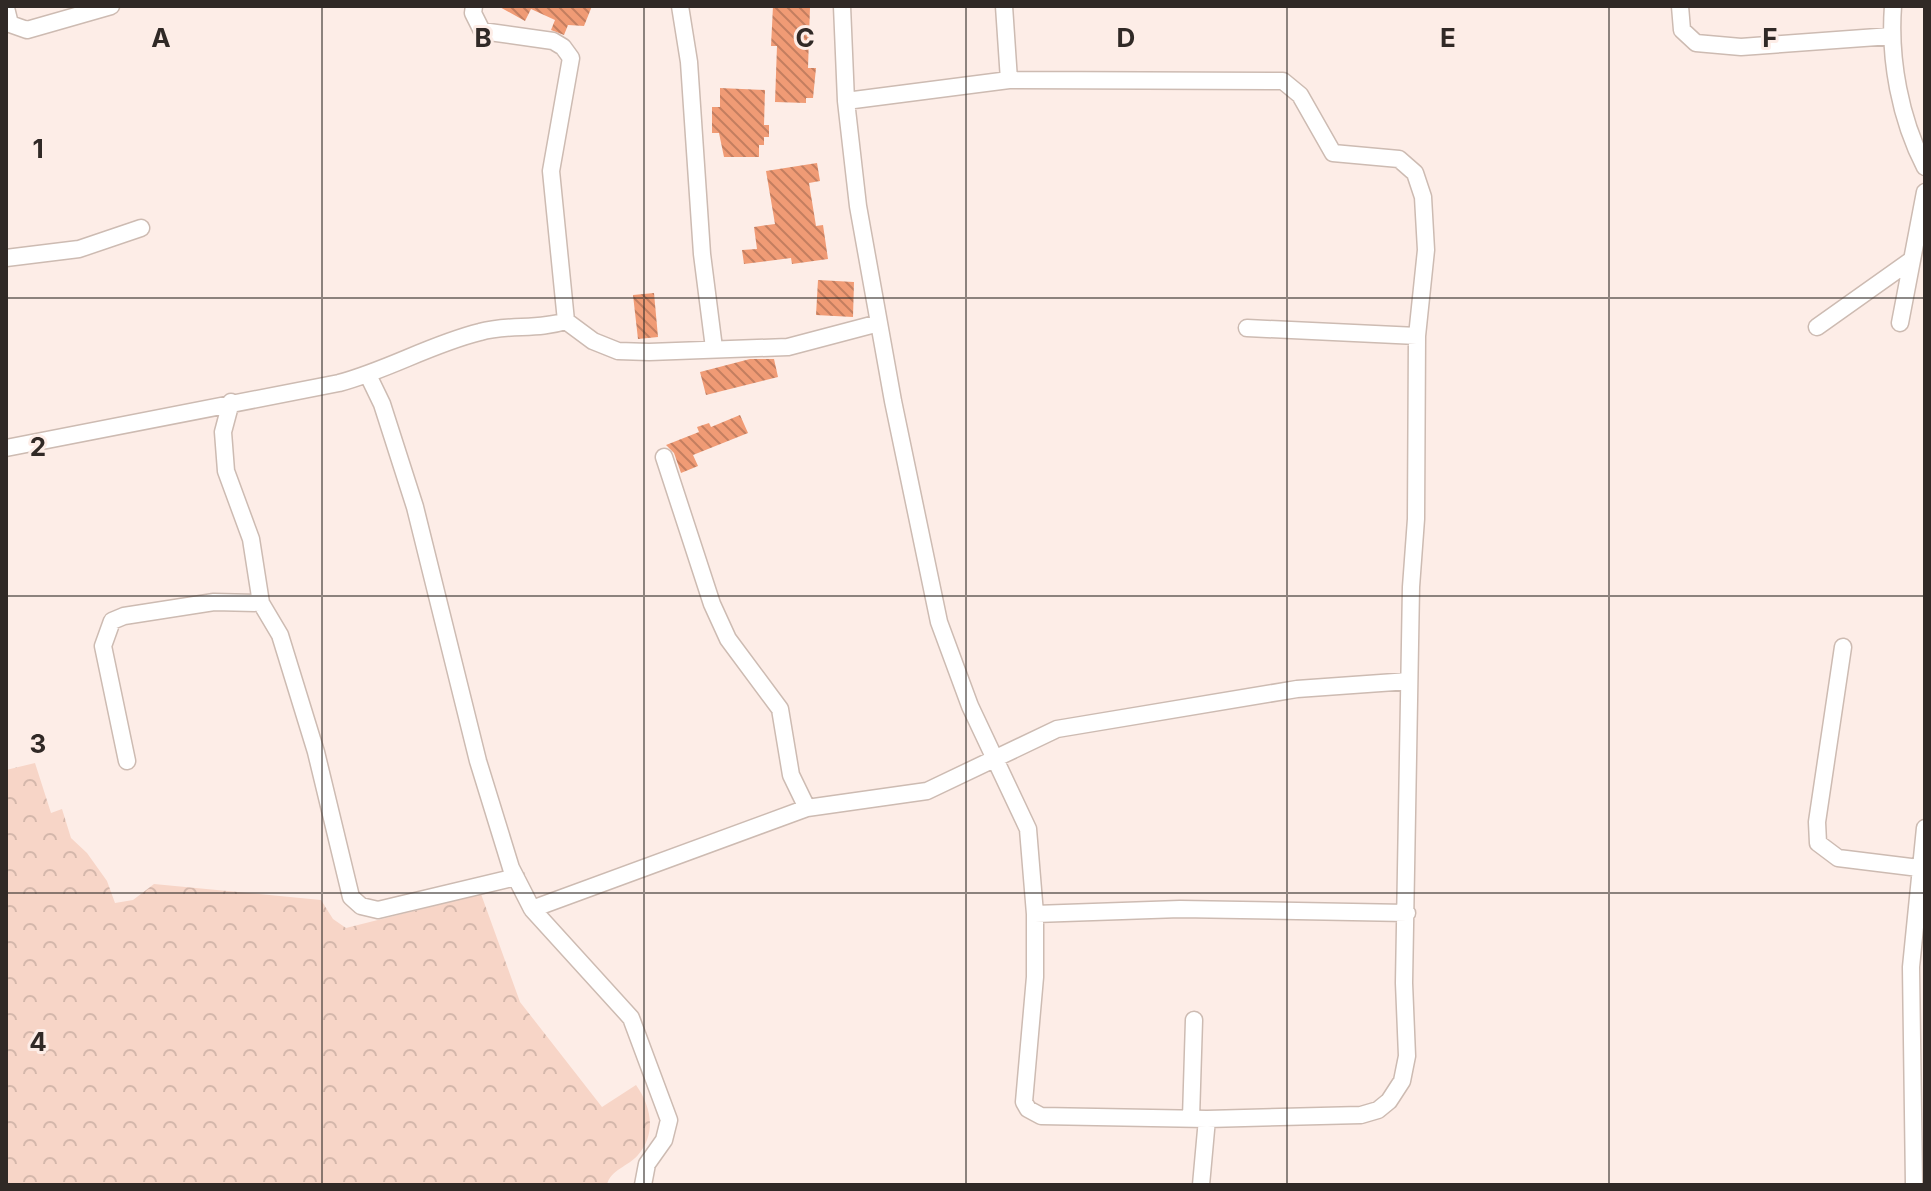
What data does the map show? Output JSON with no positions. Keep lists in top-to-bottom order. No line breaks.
{"grid":{"columns":["A","B","C","D","E","F"],"rows":["1","2","3","4"]}}
